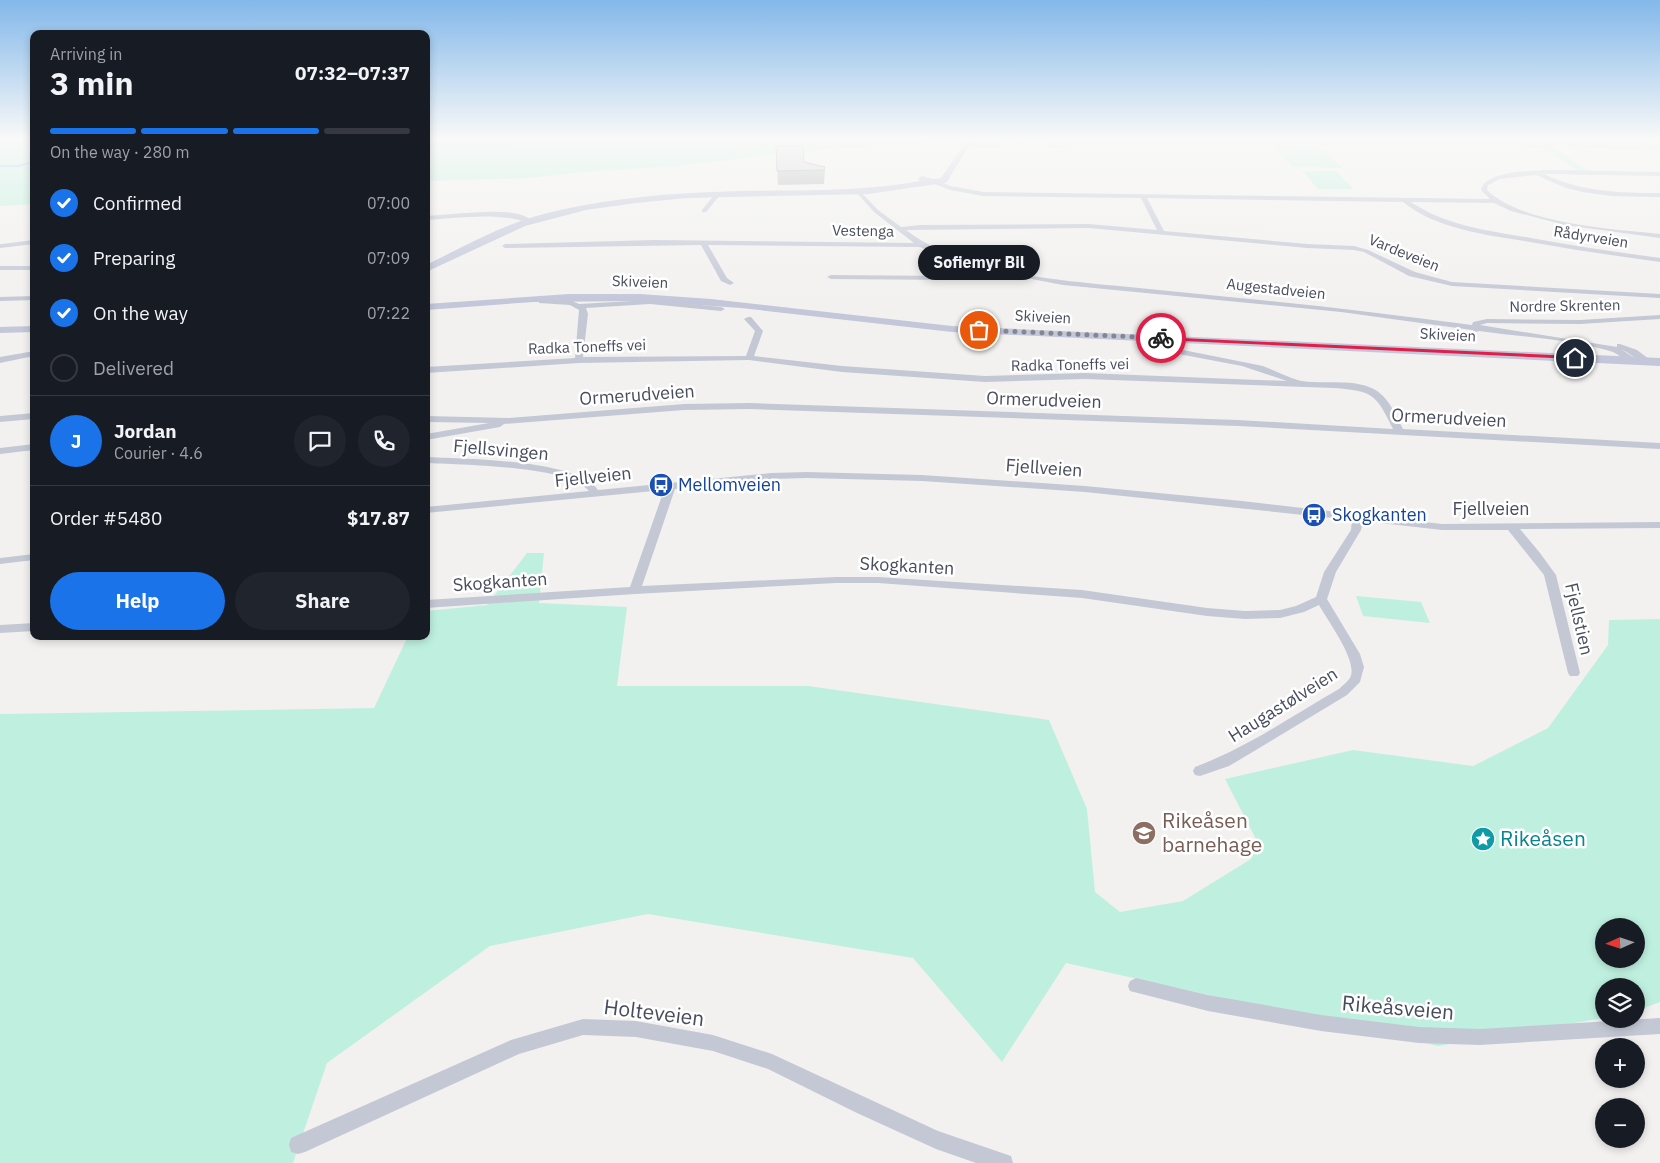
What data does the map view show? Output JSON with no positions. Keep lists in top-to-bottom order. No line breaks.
{"streets":{"main road":["Skiveien"],"street":["Vestenga","Rådyrveien","Vardeveien","Augestadveien","Nordre Skrenten","Radka Toneffs vei","Ormerudveien","Fjellsvingen","Fjellveien","Skogkanten","Fjellstien","Haugastølveien","Rikeåsveien","Holteveien"]},"crossings":[["Vestenga","Augestadveien"],["Vardeveien","Augestadveien"],["Skiveien","Augestadveien"],["Augestadveien","Nordre Skrenten"],["Radka Toneffs vei","Ormerudveien"],["Fjellsvingen","Fjellveien"],["Fjellveien","Fjellstien"],["Skogkanten","Haugastølveien"]],"places":{"other":["Sofiemyr Bil"],"bus stop":["Mellomveien","Skogkanten"],"school or university":["Rikeåsen barnehage"],"place":["Rikeåsen"]},"north":"left","page":{"heading":["3 min","Arriving in","07:32–07:37"],"panel":["Jordan","Courier · 4.6","Order #5480","$17.87"],"bar":"On the way · 280 m","list":[["Confirmed","07:00"],["Preparing","07:09"],["On the way","07:22"],"Delivered"],"bubble":"Sofiemyr Bil","round":"J","buttons":["Help","Share"],"map_buttons":["+","−"]}}
